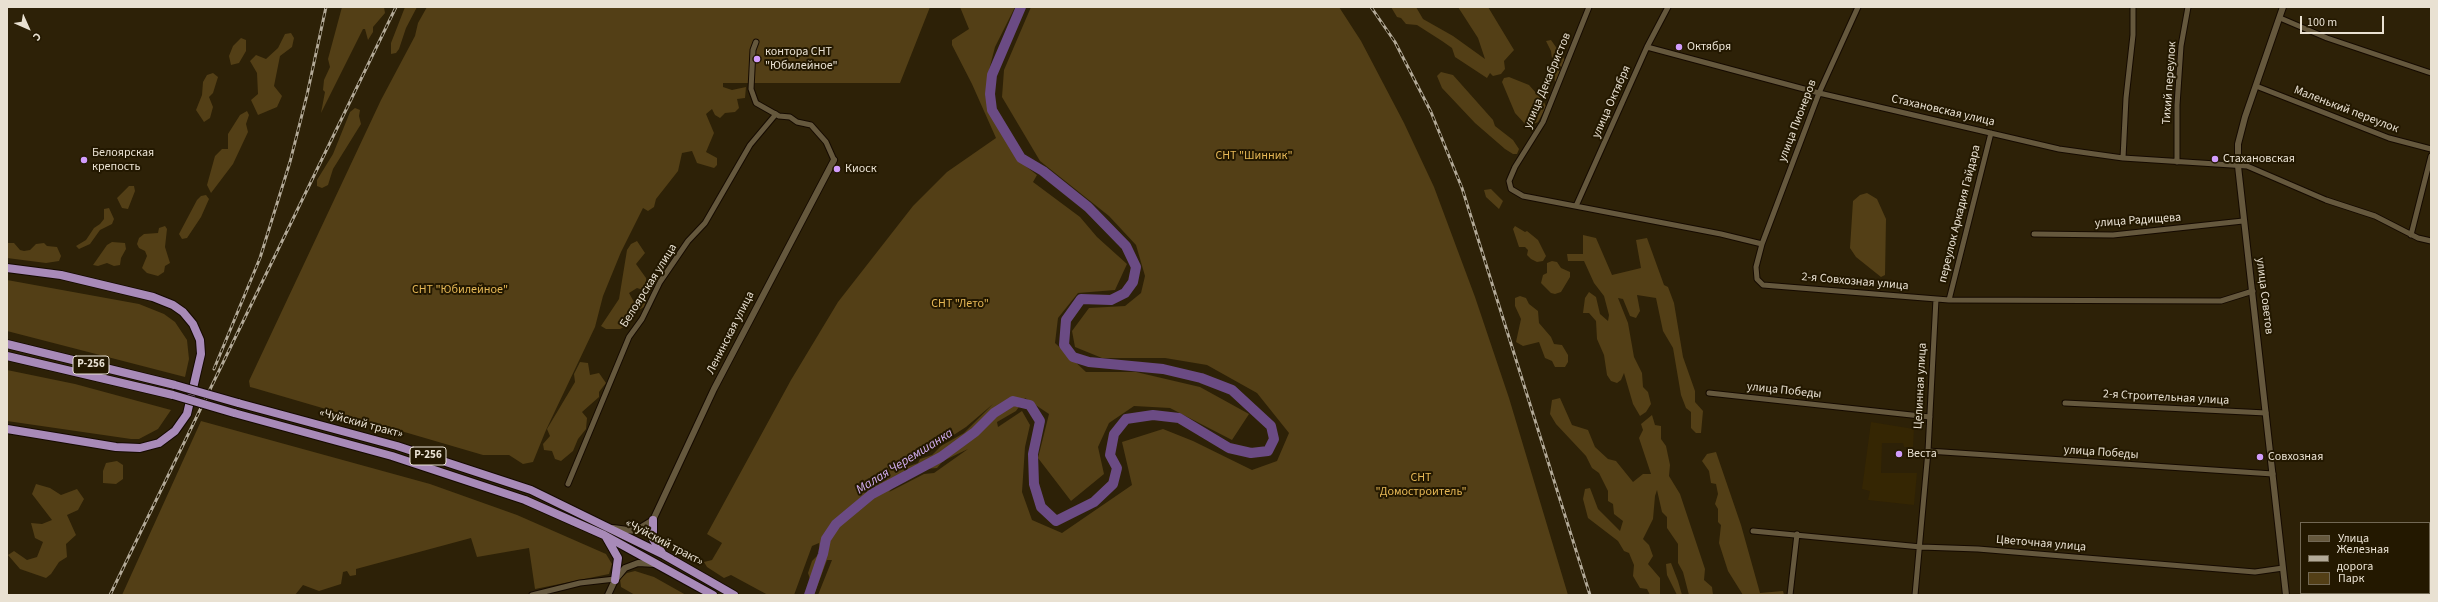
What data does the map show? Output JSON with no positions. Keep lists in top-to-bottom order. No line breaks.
{"streets":{"highway":["Р-256","«Чуйский тракт»"],"street":["улица Декабристов","Тихий переулок","улица Октября","Маленький переулок","Стахановская улица","улица Пионеров","переулок Аркадия Гайдара","улица Радищева","2-я Совхозная улица","Белоярская улица","улица Советов","Ленинская улица","Целинная улица","улица Победы","2-я Строительная улица","Цветочная улица"]},"crossings":[["улица Декабристов","улица Октября"],["Тихий переулок","Стахановская улица"],["улица Октября","Стахановская улица"],["Маленький переулок","улица Советов"],["Стахановская улица","улица Пионеров"],["Стахановская улица","переулок Аркадия Гайдара"],["Стахановская улица","улица Советов"],["улица Пионеров","2-я Совхозная улица"],["переулок Аркадия Гайдара","2-я Совхозная улица"],["улица Радищева","улица Советов"],["2-я Совхозная улица","улица Советов"],["2-я Совхозная улица","Целинная улица"],["улица Советов","улица Победы"],["улица Советов","2-я Строительная улица"],["улица Советов","Цветочная улица"],["Целинная улица","улица Победы"],["Целинная улица","Цветочная улица"]],"water":["Малая Черемшанка"],"parks":["СНТ \"Шинник\"","СНТ \"Юбилейное\"","СНТ \"Лето\"","СНТ \"Домостроитель\""],"places":["Октября","контора СНТ \"Юбилейное\"","Стахановская","Белоярская крепость","Киоск","Веста","Совхозная"],"legend":["Улица","Железная дорога","Парк"],"scale_bar":"100 m","north":"bottom right"}
